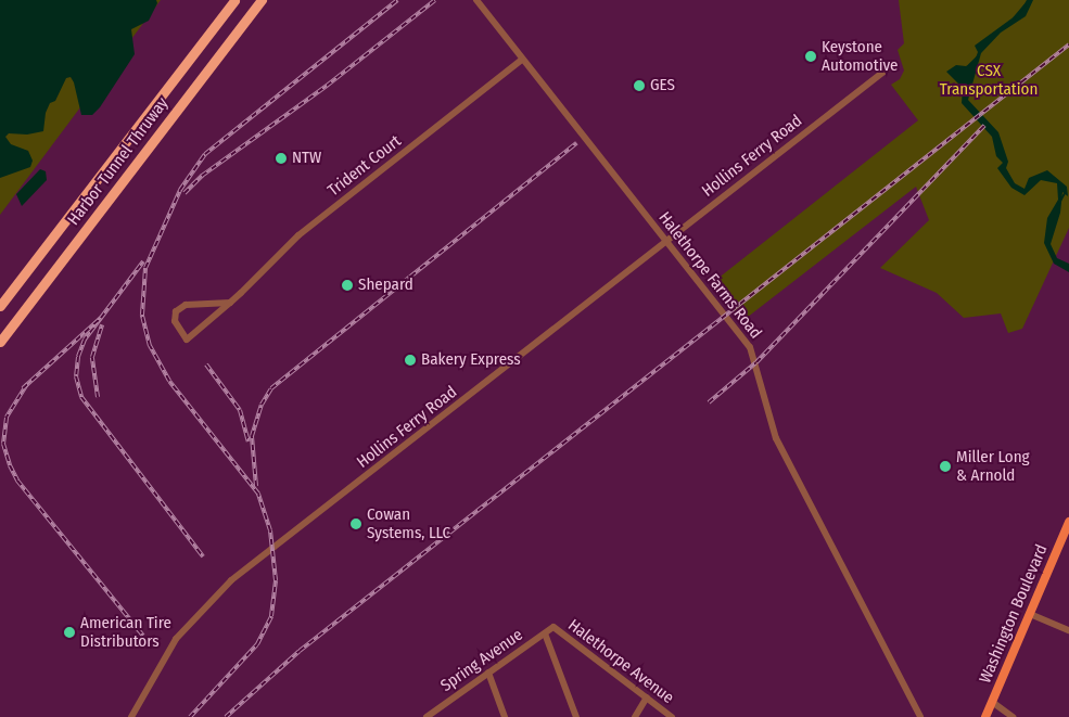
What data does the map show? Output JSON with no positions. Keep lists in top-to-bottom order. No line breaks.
{"streets":{"highway":["Harbor Tunnel Thruway"],"main road":["Washington Boulevard"],"street":["Hollins Ferry Road","Trident Court","Halethorpe Farms Road","Spring Avenue","Halethorpe Avenue"]},"crossings":[["Hollins Ferry Road","Halethorpe Farms Road"],["Trident Court","Halethorpe Farms Road"],["Spring Avenue","Halethorpe Avenue"]],"parks":["CSX Transportation"],"places":["Keystone Automotive","GES","NTW","Shepard","Bakery Express","Miller Long & Arnold","Cowan Systems, LLC","American Tire Distributors"]}
